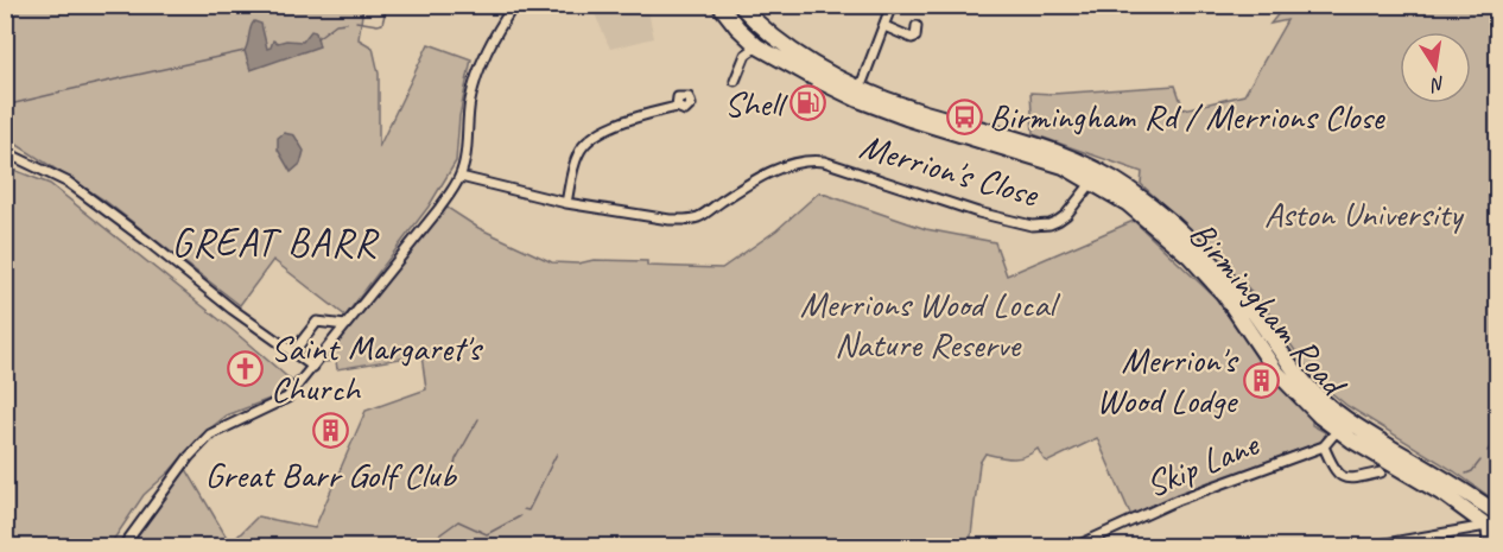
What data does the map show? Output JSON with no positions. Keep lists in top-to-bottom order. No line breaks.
{"streets":{"highway":["Birmingham Road"],"street":["Merrion's Close","Skip Lane"]},"crossings":[["Merrion's Close","Birmingham Road"],["Birmingham Road","Skip Lane"]],"districts":["GREAT BARR"],"parks":["Aston University","Merrions Wood Local Nature Reserve"],"places":{"fuel station":["Shell"],"bus stop":["Birmingham Rd / Merrions Close"],"church":["Saint Margaret's Church"],"building":["Merrion's Wood Lodge","Great Barr Golf Club"]},"north":"bottom"}
